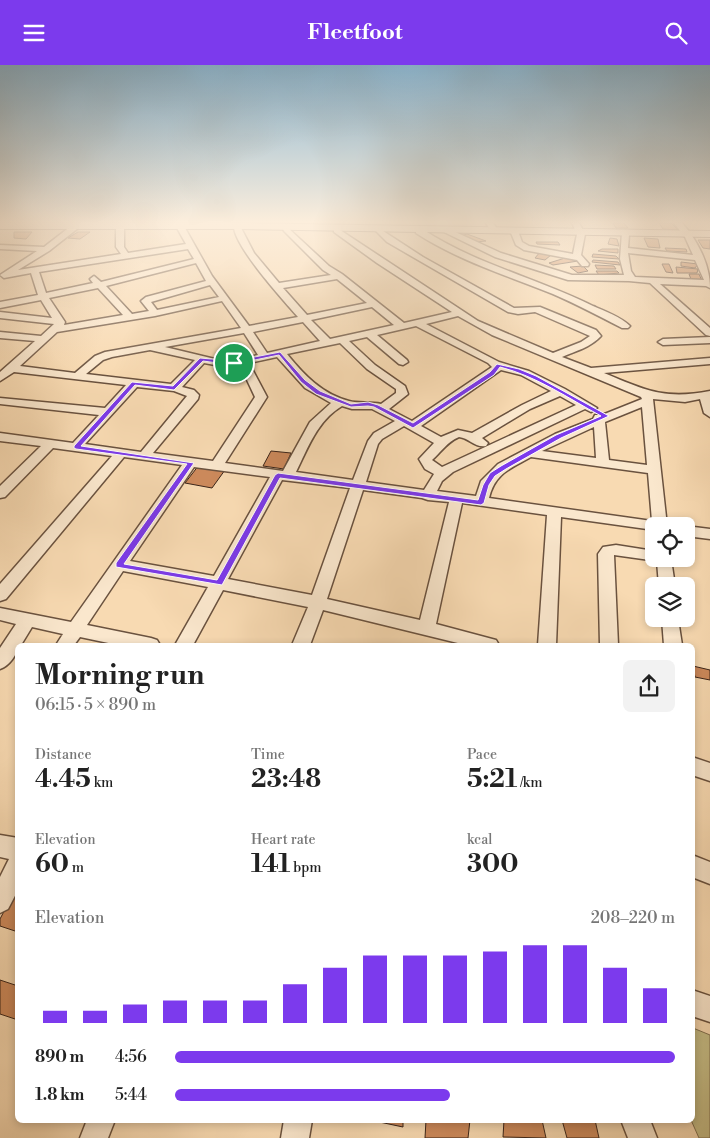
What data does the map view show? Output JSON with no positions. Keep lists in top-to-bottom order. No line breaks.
{"page":{"header":"Fleetfoot","heading":["Morning run","06:15 · 5 × 890 m"],"stats":[["Distance","4.45 km"],["Time","23:48"],["Pace","5:21 /km"],["Elevation","60 m"],["Heart rate","141 bpm"],["kcal","300"]],"chart":["Elevation","208–220 m"],"list":[{"name":"890 m","note":"4:56"},{"name":"1.8 km","note":"5:44"}]}}
